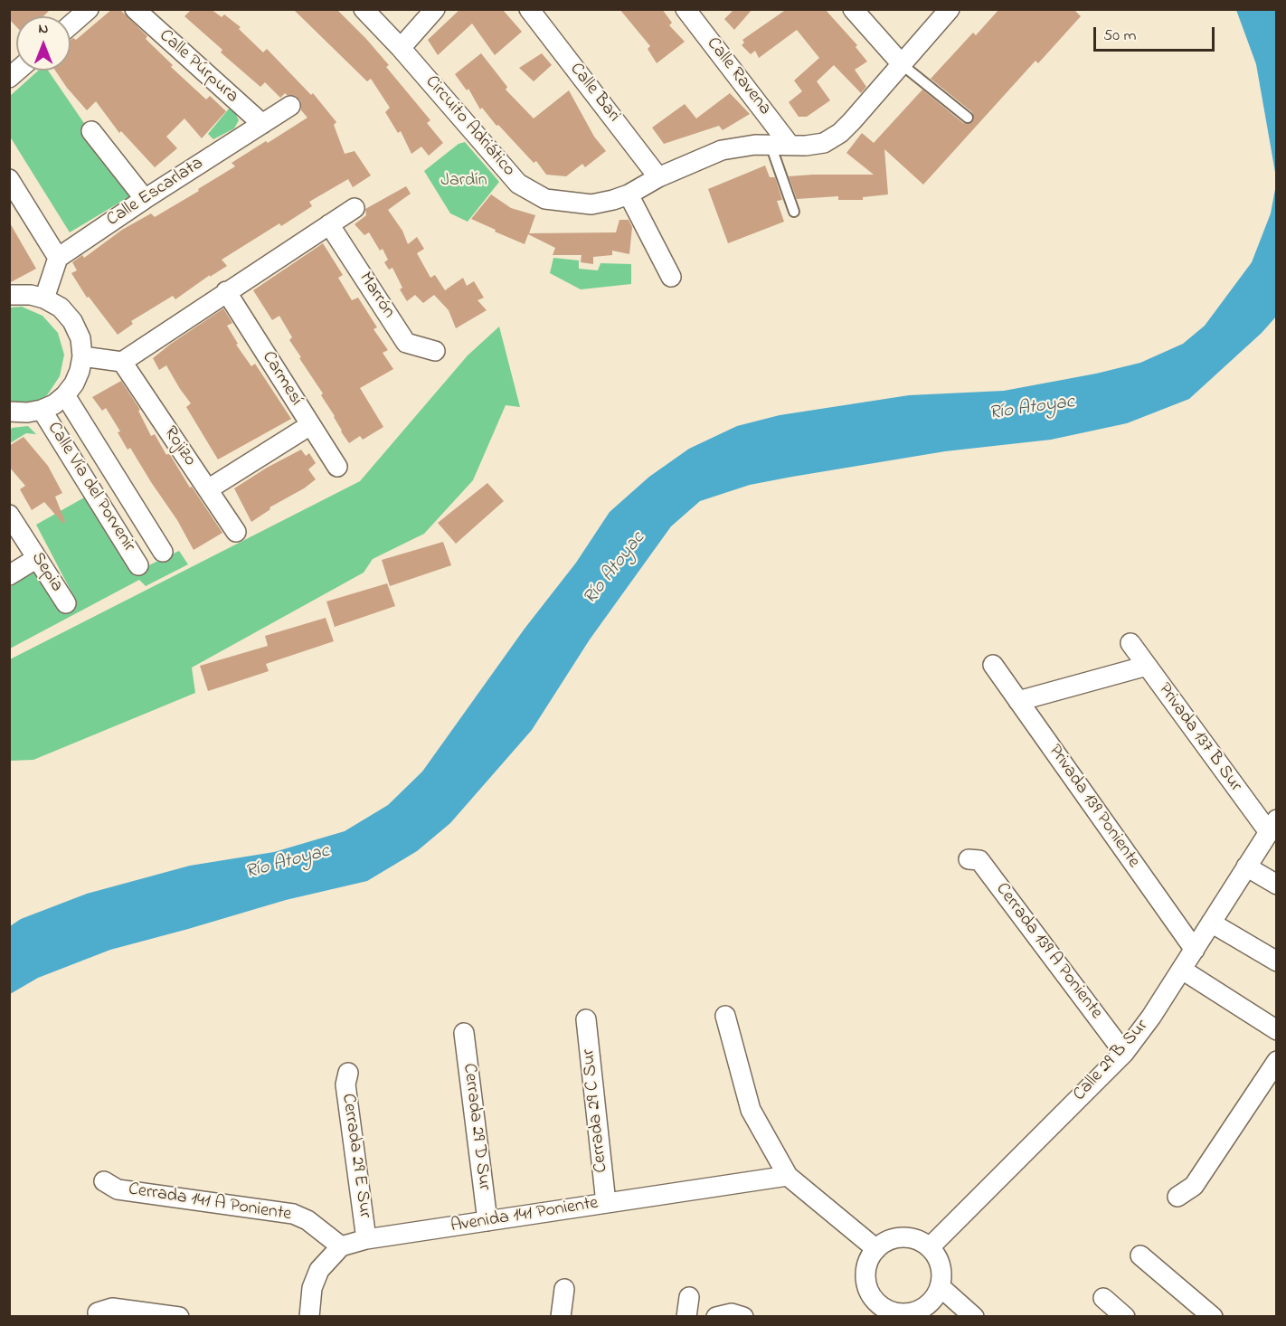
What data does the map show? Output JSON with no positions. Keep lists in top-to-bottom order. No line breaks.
{"streets":{"street":["Calle Púrpura","Calle Ravena","Calle Bari","Circuito Adriático","Calle Escarlata","Marrón","Carmesí","Rojizo","Calle Vía del Porvenir","Sepia","Privada 137 B Sur","Privada 139 Poniente","Cerrada 139 A Poniente","Calle 29 B Sur","Cerrada 29 C Sur","Cerrada 29 D Sur","Cerrada 29 E Sur","Cerrada 141 A Poniente","Avenida 141 Poniente"]},"crossings":[["Calle Púrpura","Calle Escarlata"],["Calle Ravena","Circuito Adriático"],["Calle Bari","Circuito Adriático"],["Privada 137 B Sur","Calle 29 B Sur"],["Privada 139 Poniente","Calle 29 B Sur"],["Cerrada 139 A Poniente","Calle 29 B Sur"],["Cerrada 29 C Sur","Avenida 141 Poniente"],["Cerrada 29 D Sur","Avenida 141 Poniente"],["Cerrada 29 E Sur","Avenida 141 Poniente"],["Cerrada 141 A Poniente","Avenida 141 Poniente"]],"water":["Río Atoyac"],"parks":["Jardín"],"scale_bar":"50 m","north":"top"}
